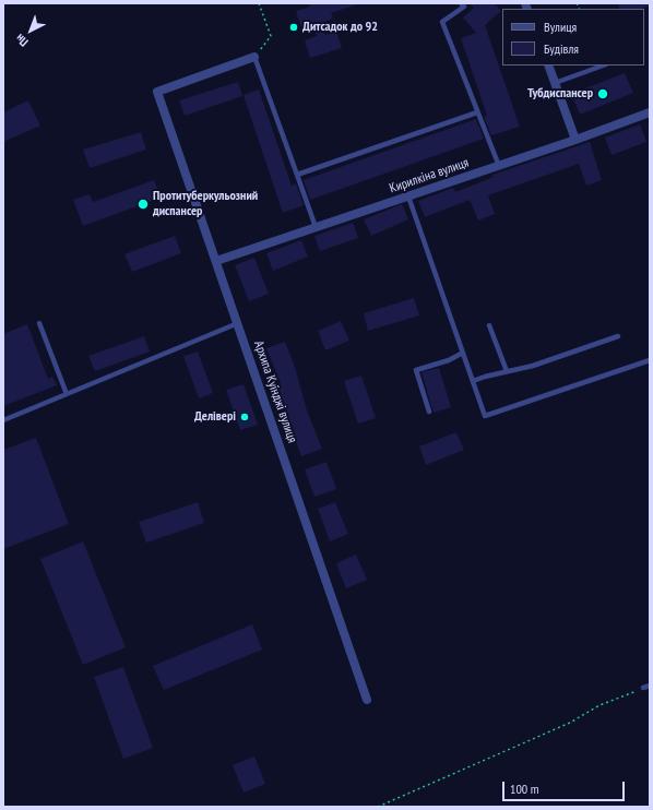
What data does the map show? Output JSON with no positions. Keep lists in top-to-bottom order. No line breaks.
{"streets":{"street":["Кирилкіна вулиця","Архипа Куїнджі вулиця"]},"crossings":[["Кирилкіна вулиця","Архипа Куїнджі вулиця"]],"places":["Дитсадок до 92","Тубдиспансер","Протитуберкульозний диспансер","Делівері"],"legend":["Вулиця","Будівля"],"scale_bar":"100 m","north":"bottom left"}
